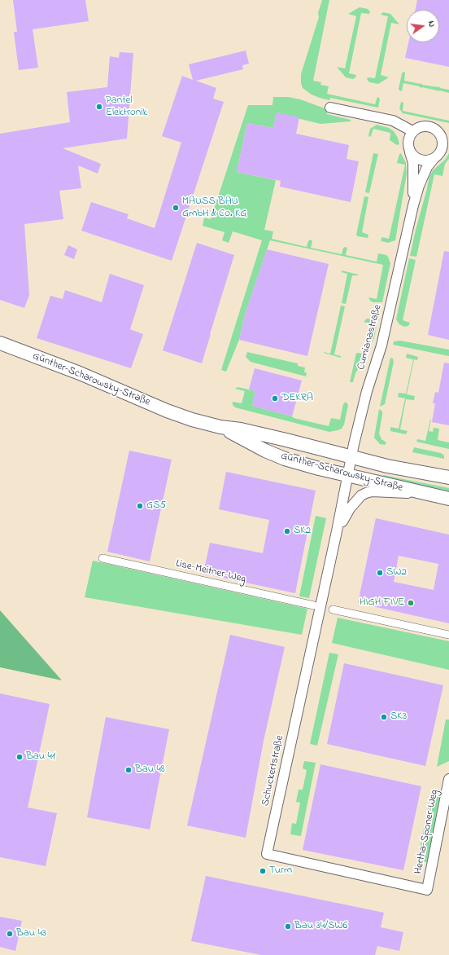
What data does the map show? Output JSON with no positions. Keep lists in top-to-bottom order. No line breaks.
{"streets":{"street":["Cumianastraße","Günther-Scharowsky-Straße","Lise-Meitner-Weg","Schuckertstraße","Hertha-Sponer-Weg"]},"crossings":[["Cumianastraße","Günther-Scharowsky-Straße"],["Cumianastraße","Schuckertstraße"],["Günther-Scharowsky-Straße","Schuckertstraße"],["Schuckertstraße","Hertha-Sponer-Weg"]],"places":["Pantel Elektronik","MAUSS BAU GmbH & Co. KG","DEKRA","GS5","SK2","SW2","HIGH FIVE","SK3","Bau 41","Bau 48","Turm","Bau 34/SW6","Bau 43"],"north":"right"}
